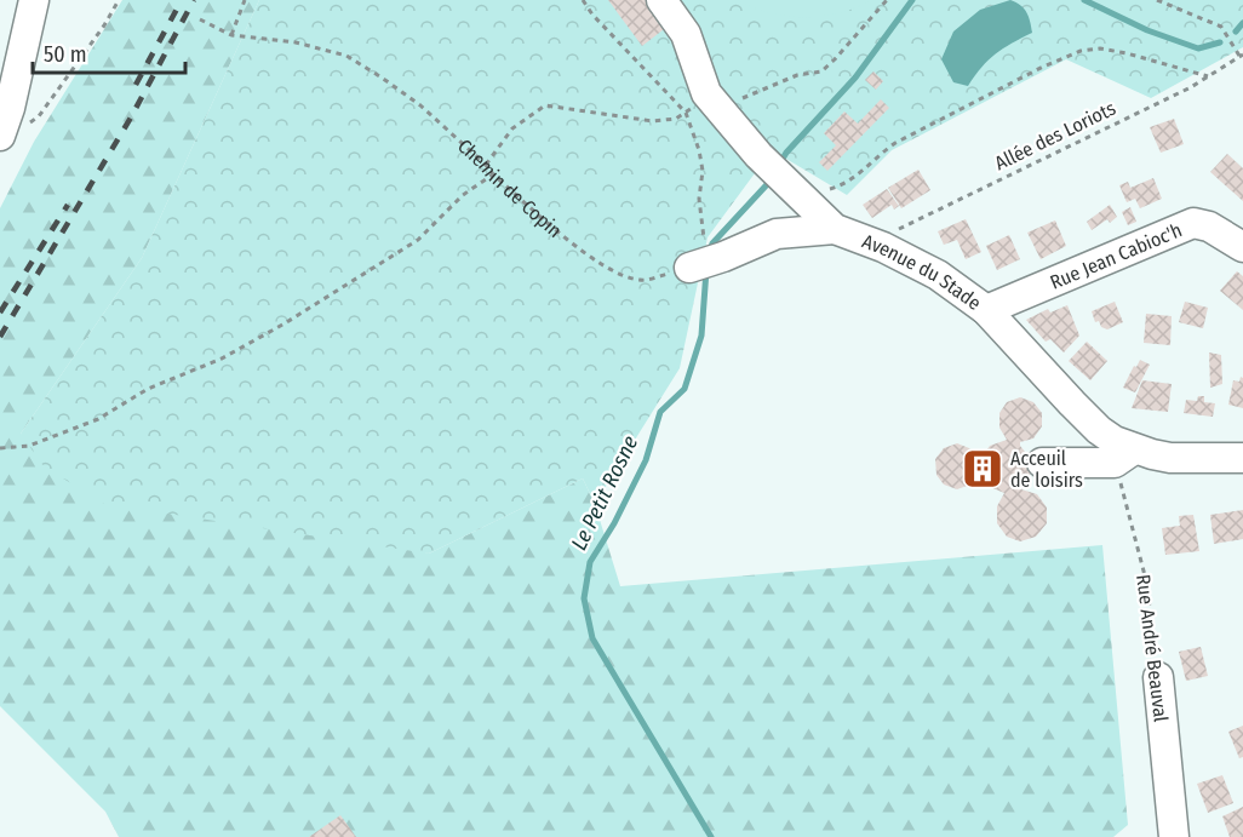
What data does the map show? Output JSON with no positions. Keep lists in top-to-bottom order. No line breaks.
{"streets":{"street":["Rue Jean Cabioc'h","Avenue du Stade","Rue André Beauval"],"path":["Allée des Loriots","Chemin de Copin"]},"crossings":[["Allée des Loriots","Avenue du Stade"],["Rue Jean Cabioc'h","Avenue du Stade"],["Avenue du Stade","Rue André Beauval"]],"water":["Le Petit Rosne"],"places":{"building":["Acceuil de loisirs"]},"scale_bar":"50 m"}
